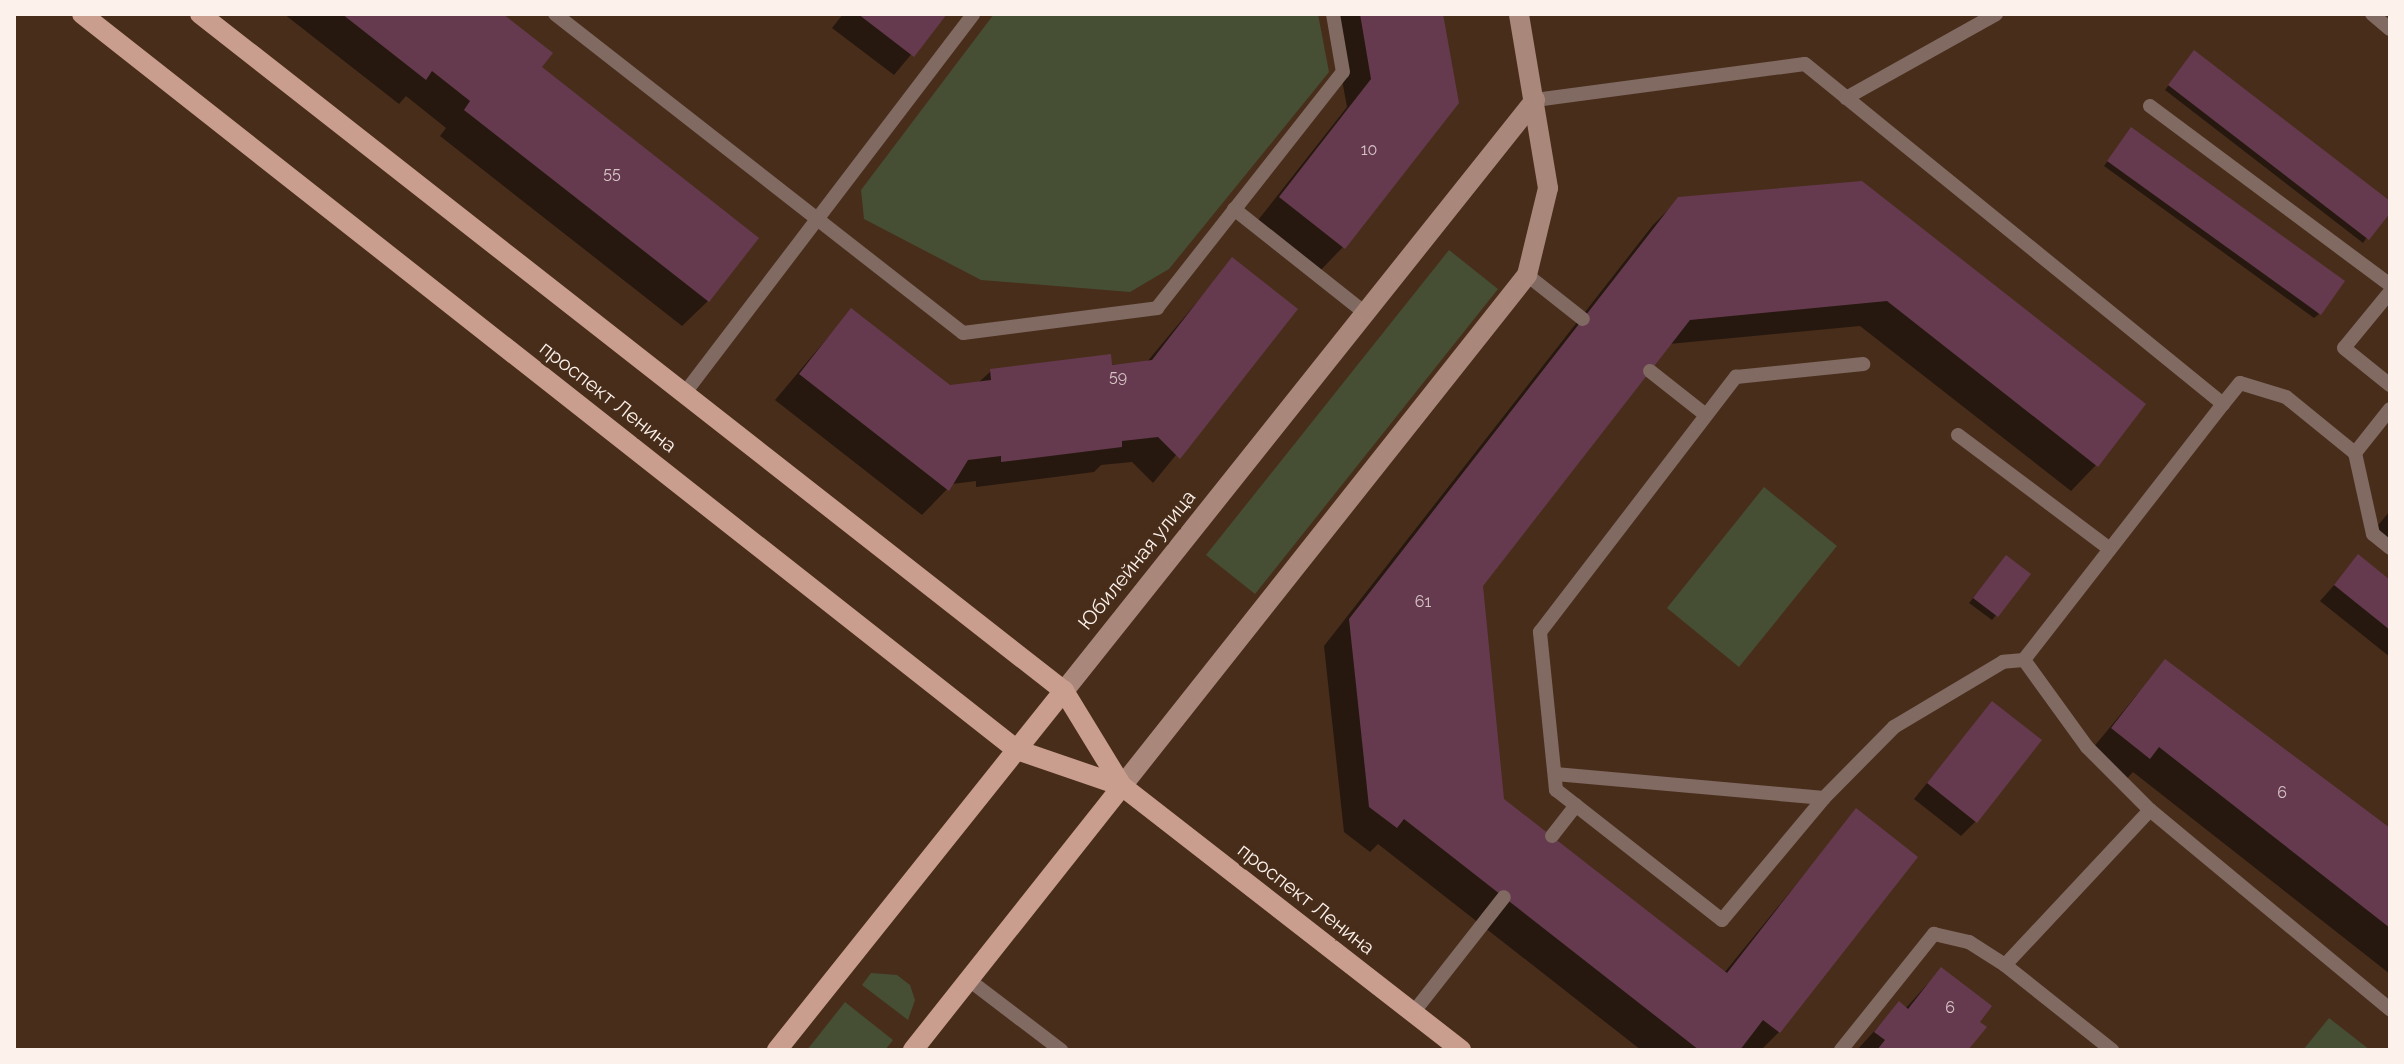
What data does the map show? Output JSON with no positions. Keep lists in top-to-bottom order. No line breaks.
{"streets":{"main road":["проспект Ленина","Юбилейная улица"]},"crossings":[["проспект Ленина","Юбилейная улица"]],"house_numbers":["10","55","59","61","6","6"]}
